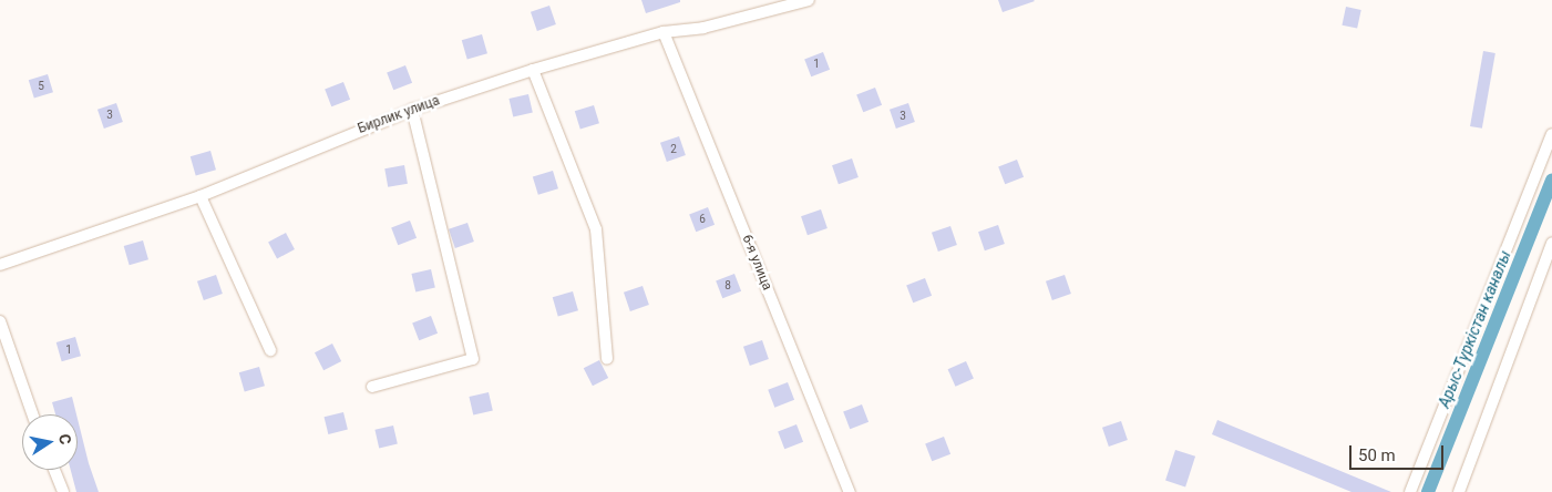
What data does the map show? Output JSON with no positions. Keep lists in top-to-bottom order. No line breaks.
{"streets":{"street":["Бирлик улица","6-я улица"]},"crossings":[["Бирлик улица","6-я улица"]],"water":["Арыс-Түркістан каналы"],"house_numbers":["1","5","3","3","2","6","8","1"],"scale_bar":"50 m","north":"right"}
